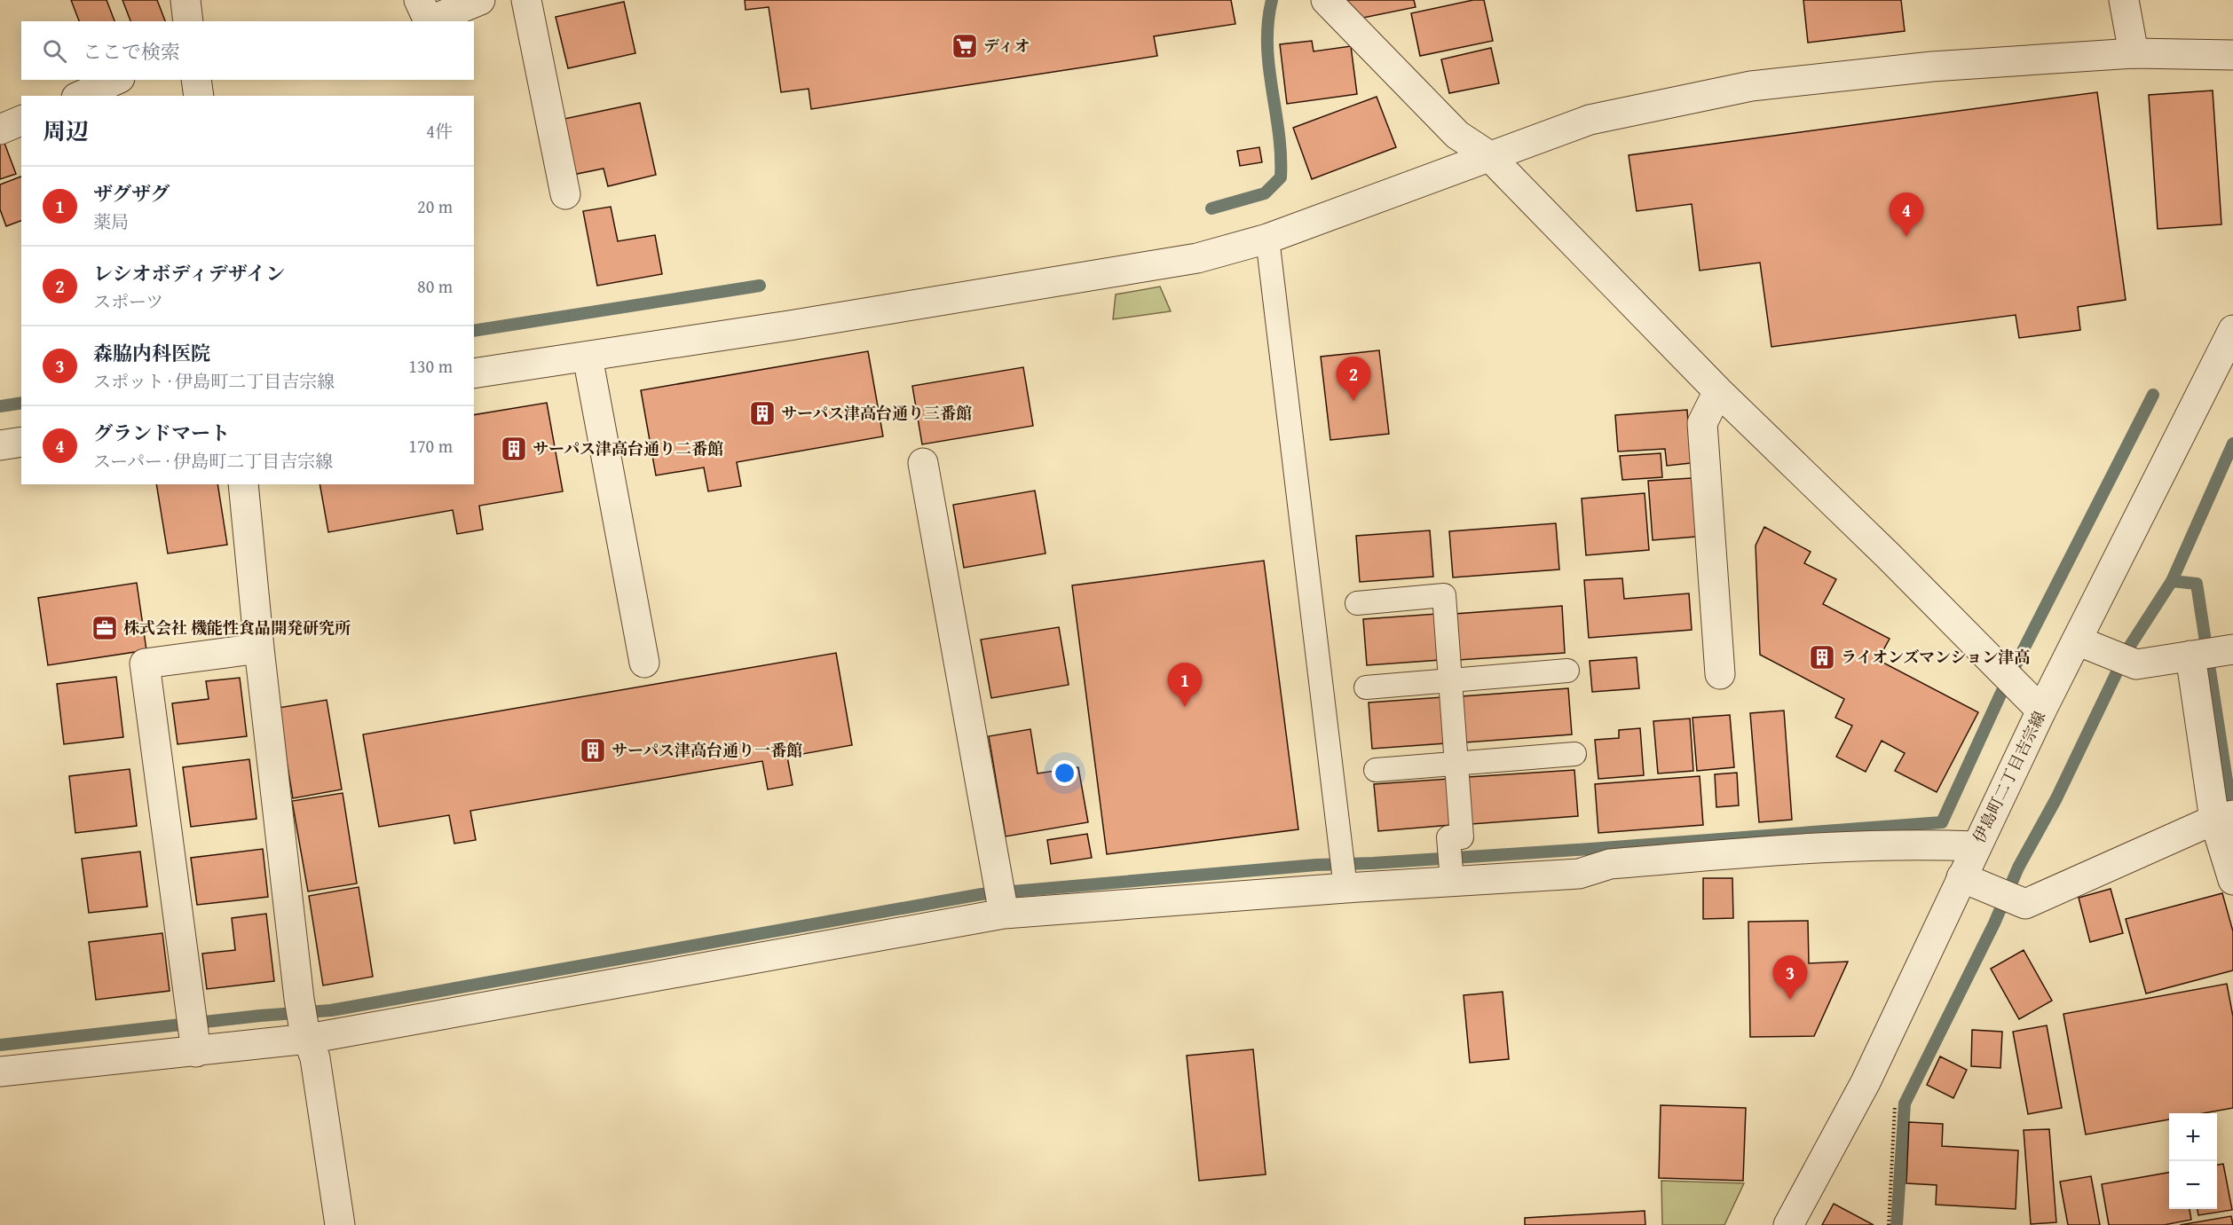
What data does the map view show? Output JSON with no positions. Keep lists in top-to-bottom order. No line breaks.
{"streets":{"street":["伊島町二丁目吉宗線"]},"places":{"supermarket":["ディオ"],"building":["サーパス津高台通り三番館","サーパス津高台通り二番館","ライオンズマンション津高","サーパス津高台通り一番館"],"office":["株式会社 機能性食品開発研究所"]},"page":{"search":"ここで検索","heading":["周辺","4件"],"list":[{"mark":"1","name":"ザグザグ","note":"薬局","value":"20 m"},{"mark":"2","name":"レシオボディデザイン","note":"スポーツ","value":"80 m"},{"mark":"3","name":"森脇内科医院","note":"スポット · 伊島町二丁目吉宗線","value":"130 m"},{"mark":"4","name":"グランドマート","note":"スーパー · 伊島町二丁目吉宗線","value":"170 m"}],"pins":["4","2","1","3"],"map_buttons":["+","−"]}}
